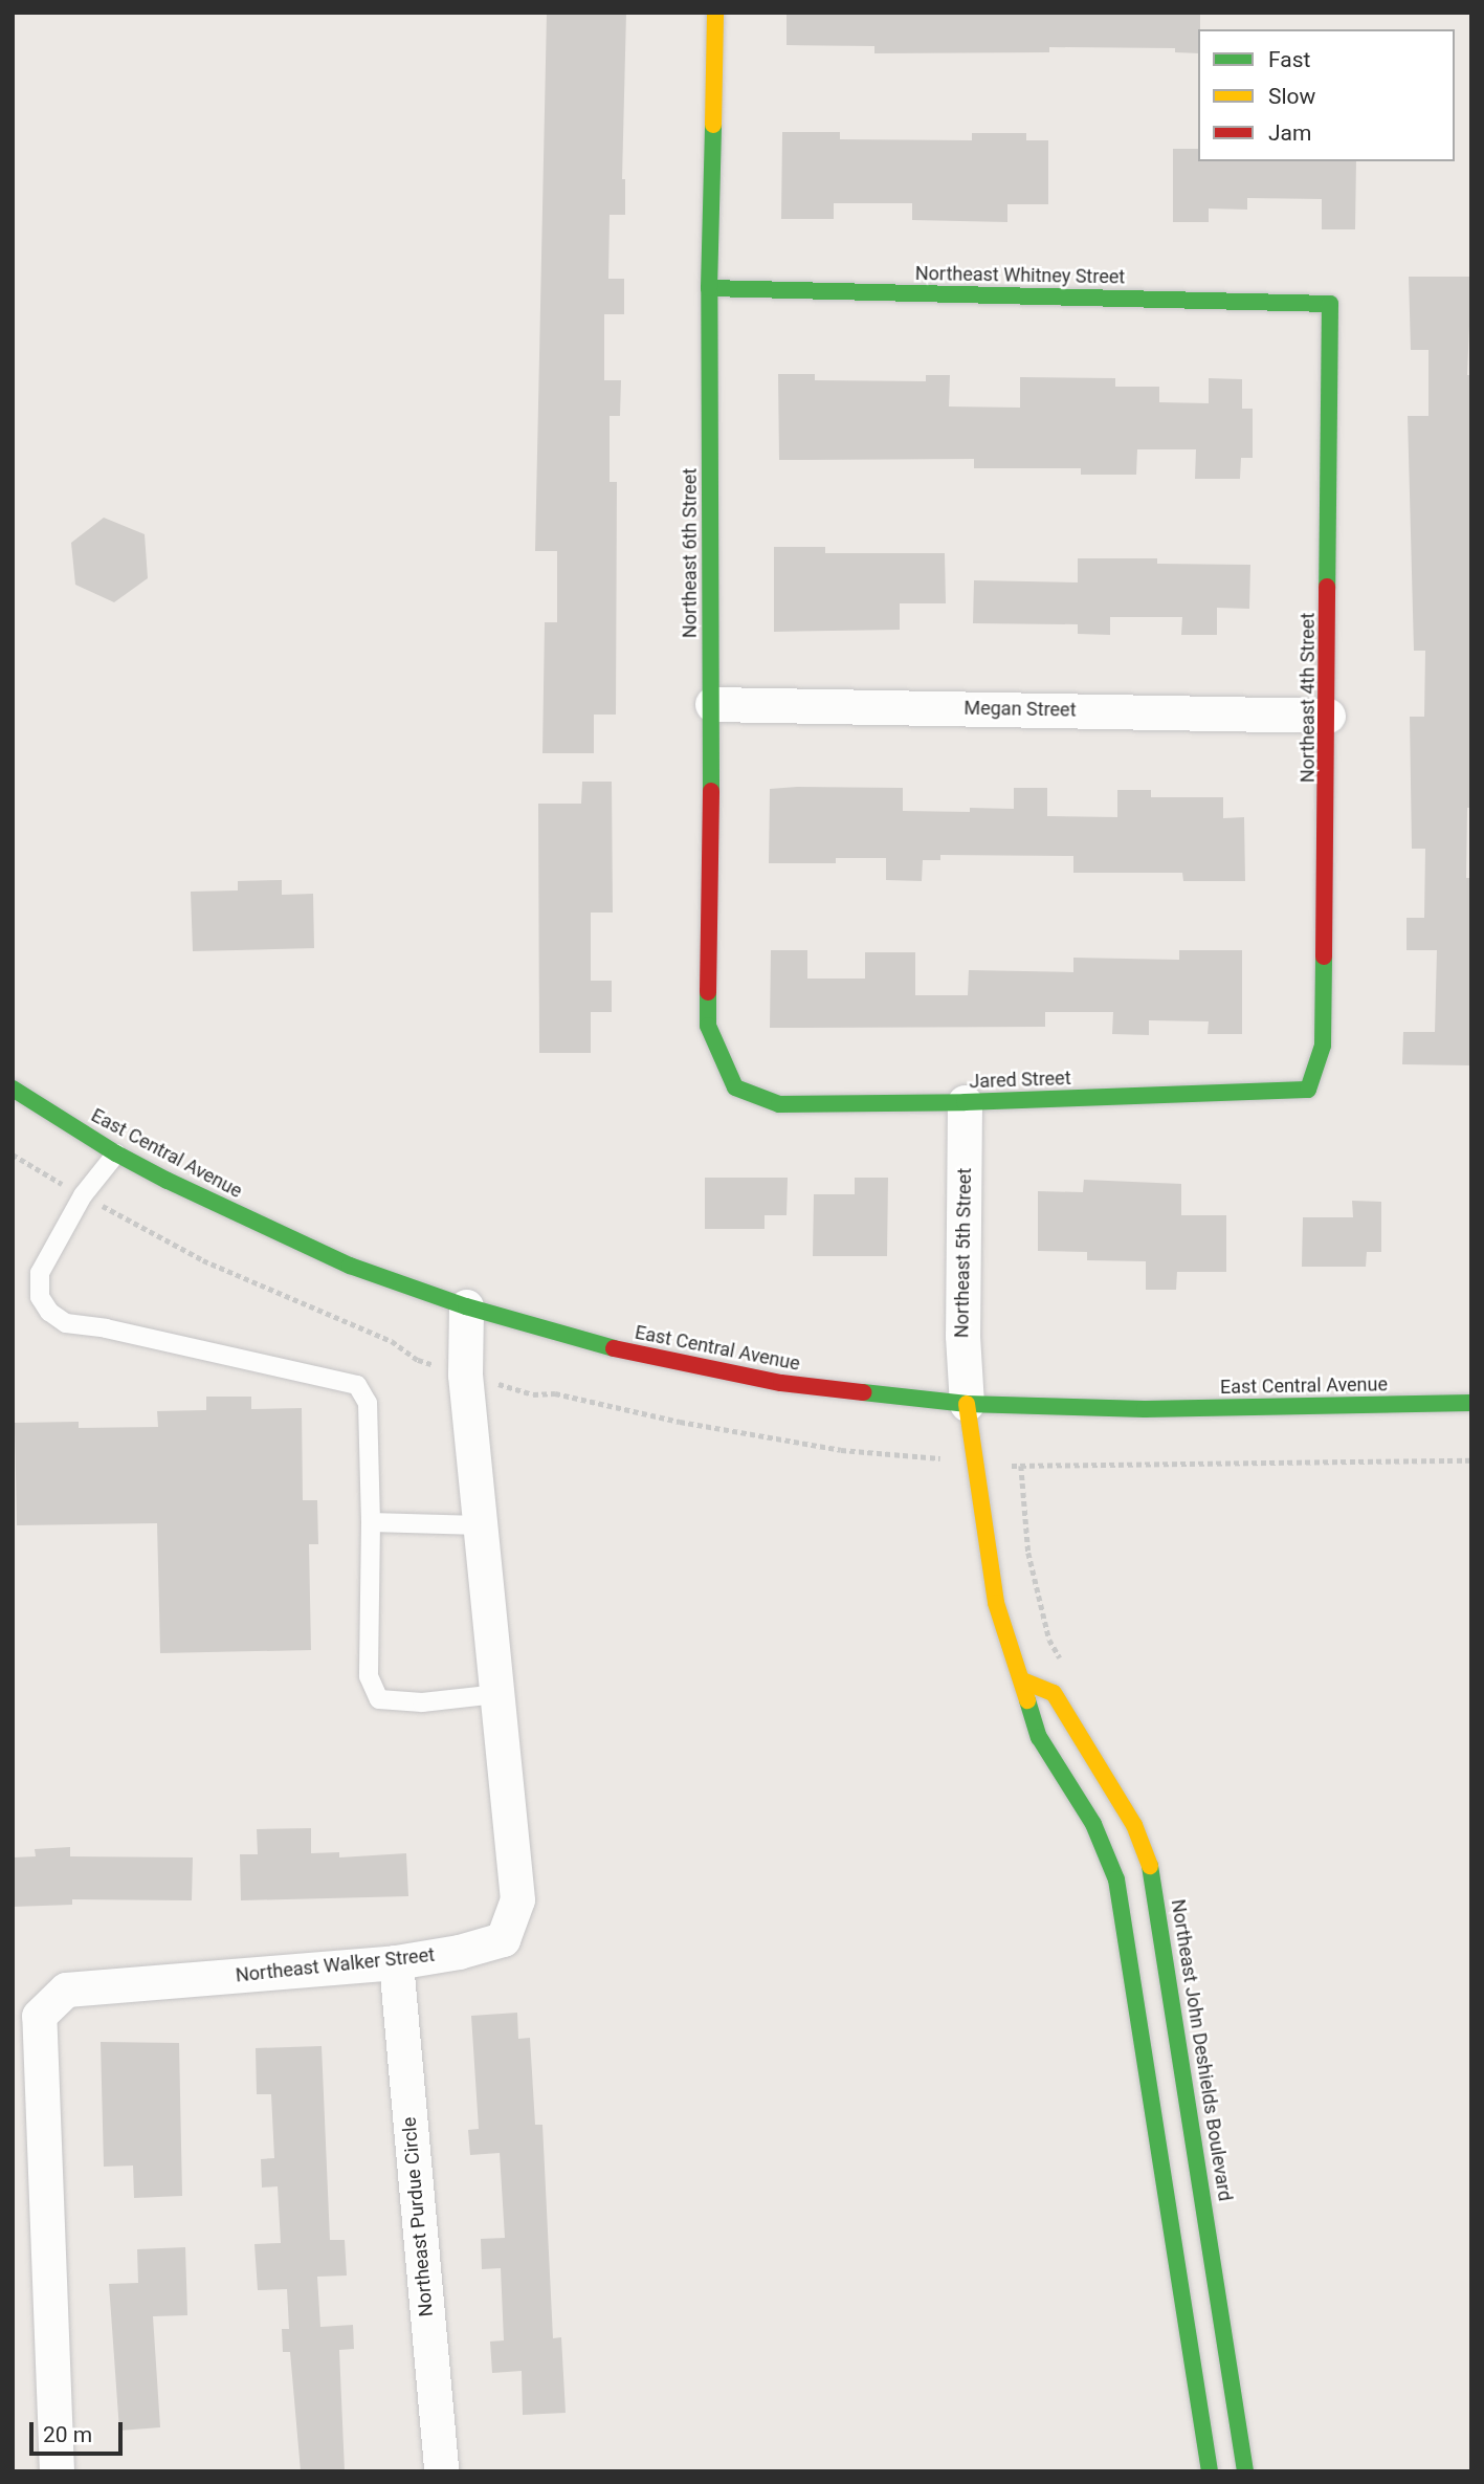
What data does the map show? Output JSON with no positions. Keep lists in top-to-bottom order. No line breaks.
{"streets":{"street":["Northeast Whitney Street","Northeast 6th Street","Northeast 4th Street","Megan Street","Jared Street","East Central Avenue","Northeast 5th Street","Northeast Walker Street","Northeast John Deshields Boulevard","Northeast Purdue Circle"]},"crossings":[["Northeast Whitney Street","Northeast 6th Street"],["Northeast Whitney Street","Northeast 4th Street"],["Northeast 6th Street","Megan Street"],["Northeast 6th Street","Jared Street"],["Northeast 4th Street","Megan Street"],["Northeast 4th Street","Jared Street"],["Jared Street","Northeast 5th Street"],["East Central Avenue","Northeast 5th Street"],["East Central Avenue","Northeast Walker Street"],["Northeast Walker Street","Northeast Purdue Circle"]],"legend":["Fast","Slow","Jam"],"scale_bar":"20 m"}
